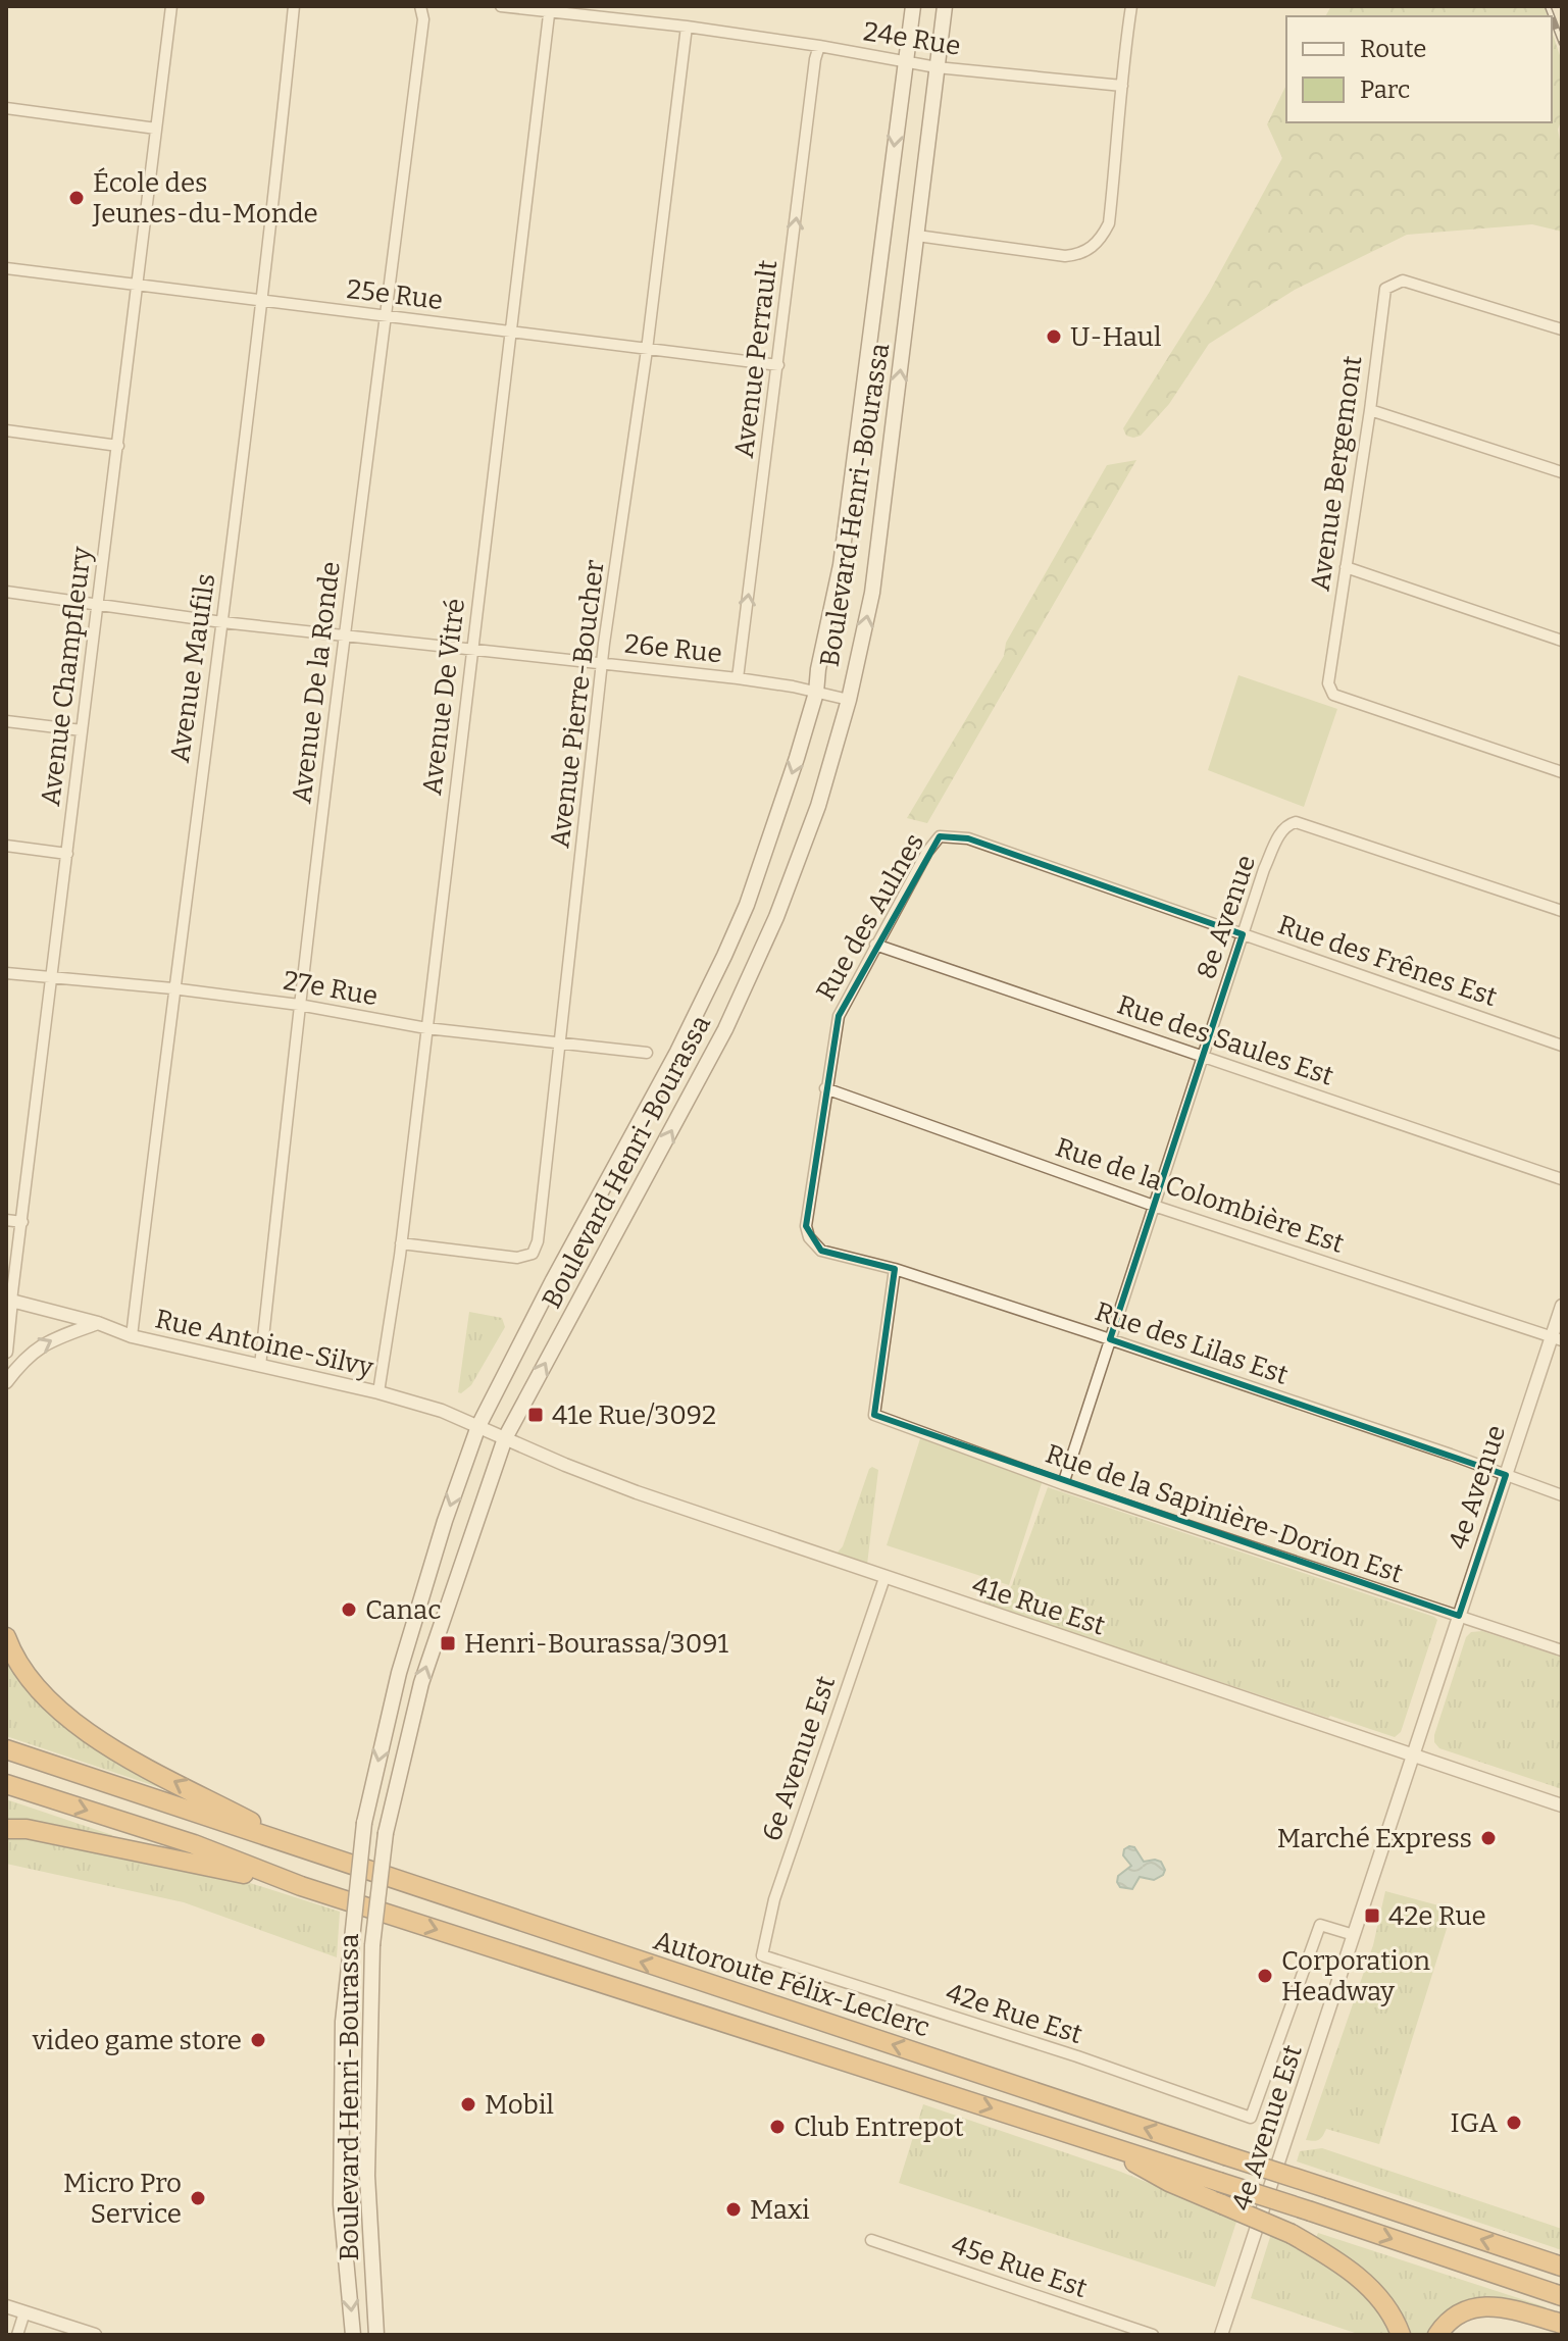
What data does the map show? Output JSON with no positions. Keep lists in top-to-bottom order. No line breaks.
{"streets":{"highway":["Autoroute Félix-Leclerc"],"main road":["Boulevard Henri-Bourassa"],"street":["24e Rue","25e Rue","Avenue Perrault","Avenue Bergemont","26e Rue","Avenue Maufils","Avenue Champfleury","Avenue De la Ronde","Avenue De Vitré","Avenue Pierre-Boucher","Rue des Aulnes","8e Avenue","Rue des Frênes Est","27e Rue","Rue des Saules Est","Rue de la Colombière Est","Rue Antoine-Silvy","Rue des Lilas Est","4e Avenue","Rue de la Sapinière-Dorion Est","41e Rue Est","6e Avenue Est","42e Rue Est","4e Avenue Est","45e Rue Est"]},"crossings":[["24e Rue","Avenue Perrault"],["24e Rue","Boulevard Henri-Bourassa"],["24e Rue","Avenue De Vitré"],["24e Rue","Avenue Pierre-Boucher"],["25e Rue","Avenue Perrault"],["25e Rue","Avenue Maufils"],["25e Rue","Avenue Champfleury"],["25e Rue","Avenue De la Ronde"],["25e Rue","Avenue De Vitré"],["25e Rue","Avenue Pierre-Boucher"],["Avenue Perrault","26e Rue"],["Boulevard Henri-Bourassa","26e Rue"],["Boulevard Henri-Bourassa","Rue Antoine-Silvy"],["Boulevard Henri-Bourassa","41e Rue Est"],["26e Rue","Avenue Maufils"],["26e Rue","Avenue Champfleury"],["26e Rue","Avenue De la Ronde"],["26e Rue","Avenue De Vitré"],["26e Rue","Avenue Pierre-Boucher"],["Avenue Maufils","27e Rue"],["Avenue Maufils","Rue Antoine-Silvy"],["Avenue Champfleury","27e Rue"],["Avenue Champfleury","Rue Antoine-Silvy"],["Avenue De la Ronde","27e Rue"],["Avenue De la Ronde","Rue Antoine-Silvy"],["Avenue De Vitré","Avenue Pierre-Boucher"],["Avenue De Vitré","27e Rue"],["Avenue De Vitré","Rue Antoine-Silvy"],["Avenue Pierre-Boucher","27e Rue"],["Rue des Aulnes","Rue des Frênes Est"],["Rue des Aulnes","Rue des Saules Est"],["Rue des Aulnes","Rue de la Colombière Est"],["Rue des Aulnes","Rue des Lilas Est"],["8e Avenue","Rue des Frênes Est"],["8e Avenue","Rue des Saules Est"],["8e Avenue","Rue de la Colombière Est"],["8e Avenue","Rue des Lilas Est"],["8e Avenue","Rue de la Sapinière-Dorion Est"],["Rue de la Colombière Est","4e Avenue"],["Rue Antoine-Silvy","41e Rue Est"],["Rue des Lilas Est","4e Avenue"],["Rue des Lilas Est","Rue de la Sapinière-Dorion Est"],["4e Avenue","Rue de la Sapinière-Dorion Est"],["4e Avenue","4e Avenue Est"],["41e Rue Est","6e Avenue Est"],["41e Rue Est","4e Avenue Est"],["6e Avenue Est","42e Rue Est"],["42e Rue Est","4e Avenue Est"]],"one_way":["Avenue Perrault"],"places":{"other":["École des Jeunes-du-Monde","U-Haul","Canac","Marché Express","Corporation Headway","video game store","Mobil","IGA","Club Entrepot","Micro Pro Service","Maxi"],"transit":["41e Rue/3092","Henri-Bourassa/3091","42e Rue"]},"legend":["Route","Parc"]}
